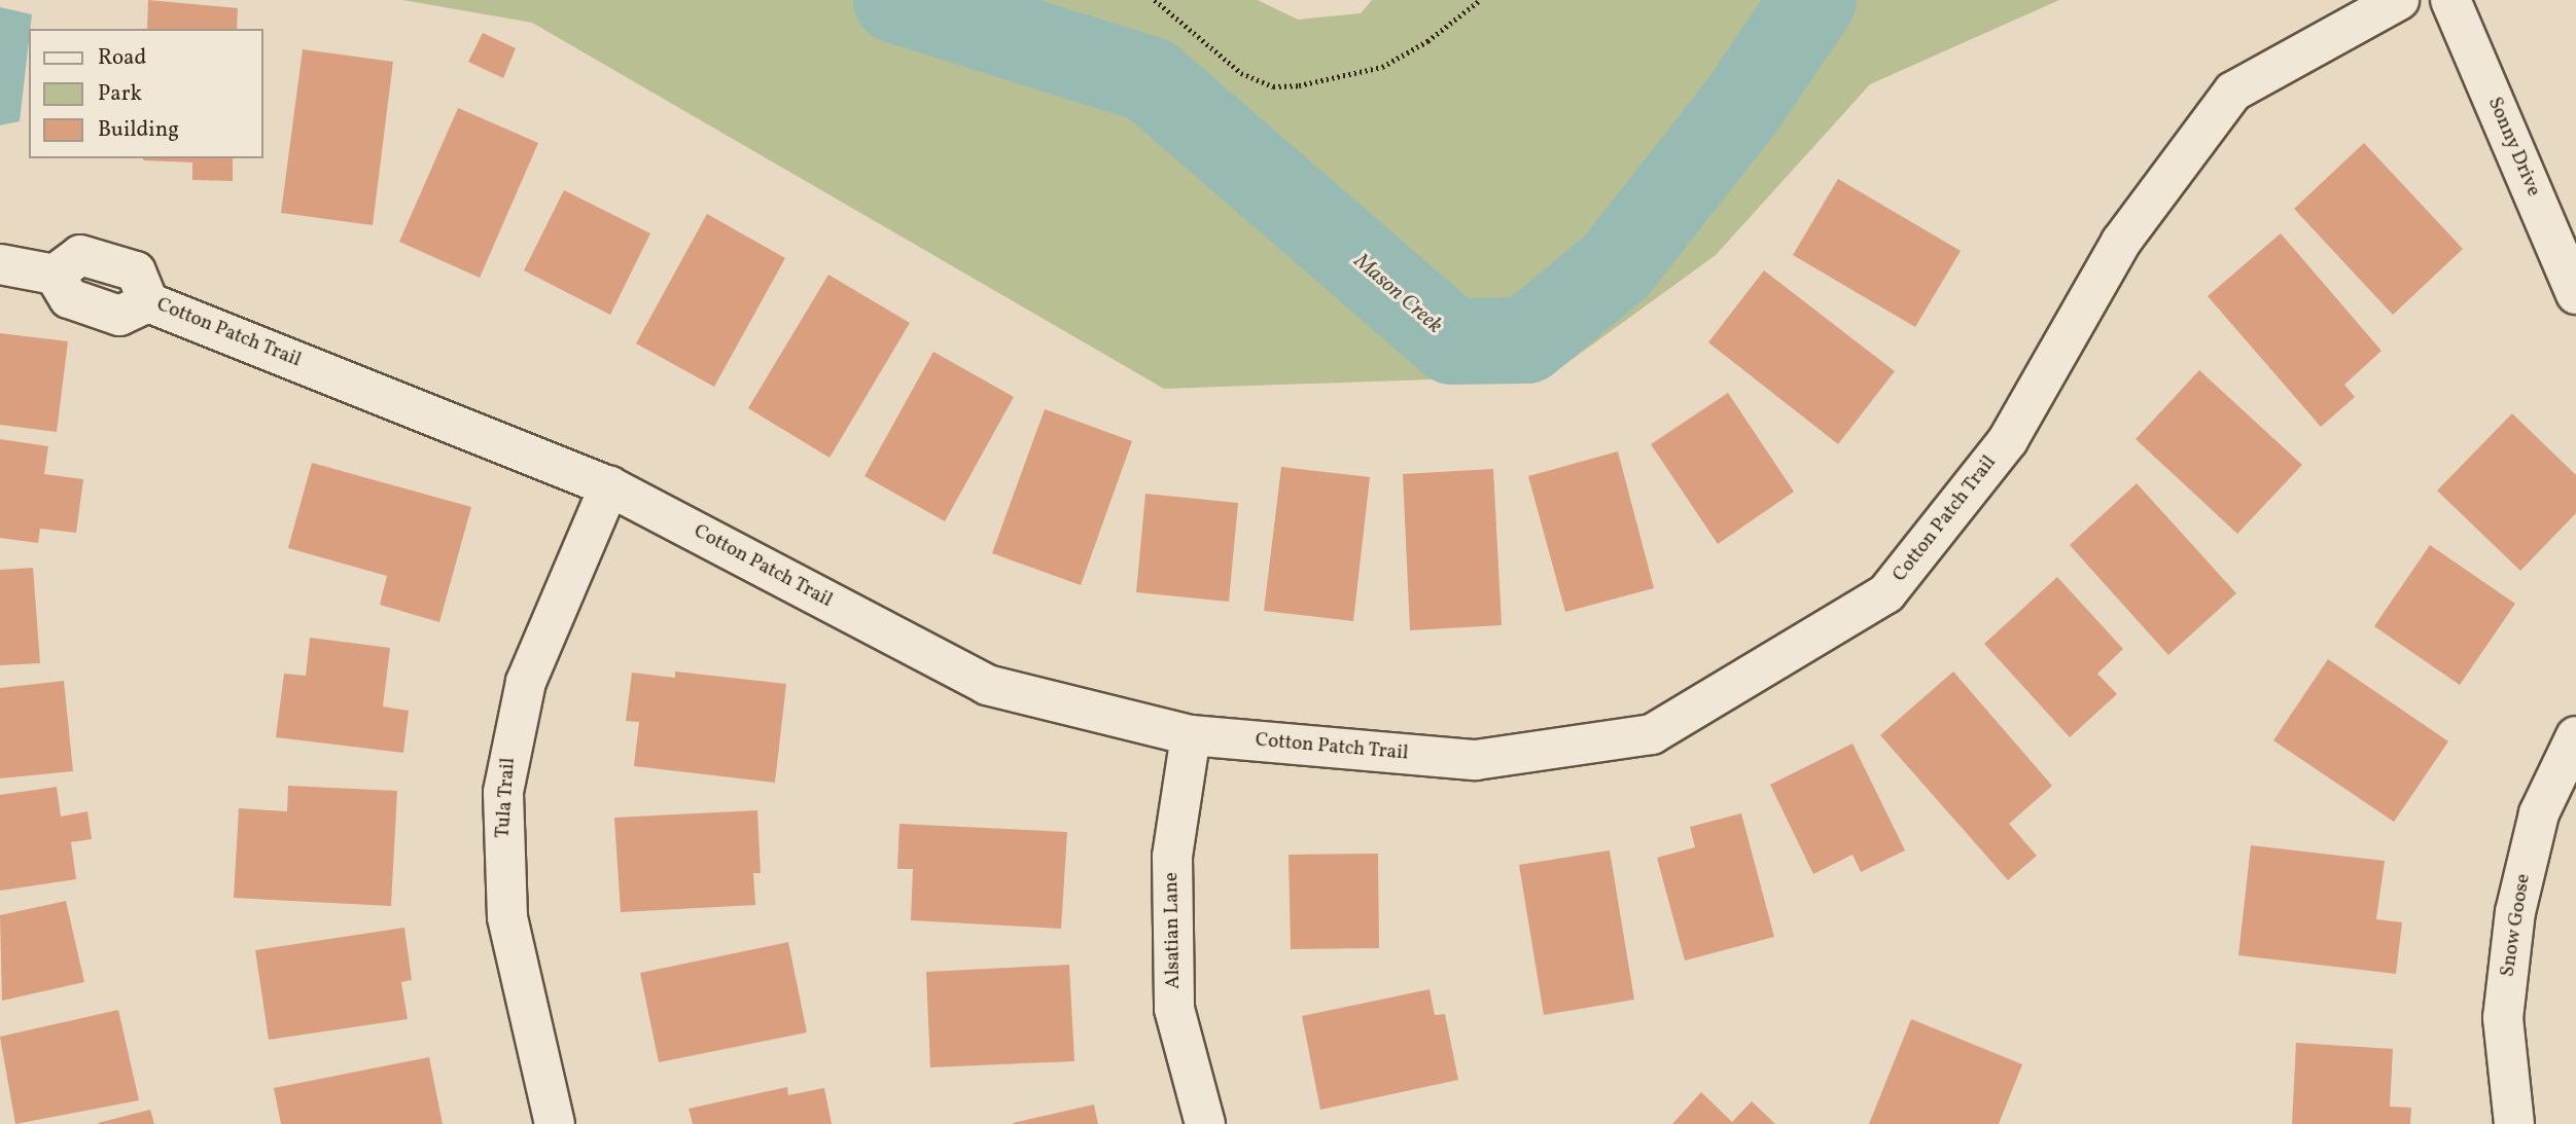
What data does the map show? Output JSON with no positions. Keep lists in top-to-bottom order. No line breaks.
{"streets":{"street":["Sonny Drive","Cotton Patch Trail","Tula Trail","Snow Goose","Alsatian Lane"]},"crossings":[["Cotton Patch Trail","Tula Trail"],["Cotton Patch Trail","Alsatian Lane"]],"water":["Mason Creek"],"legend":["Road","Park","Building"]}
